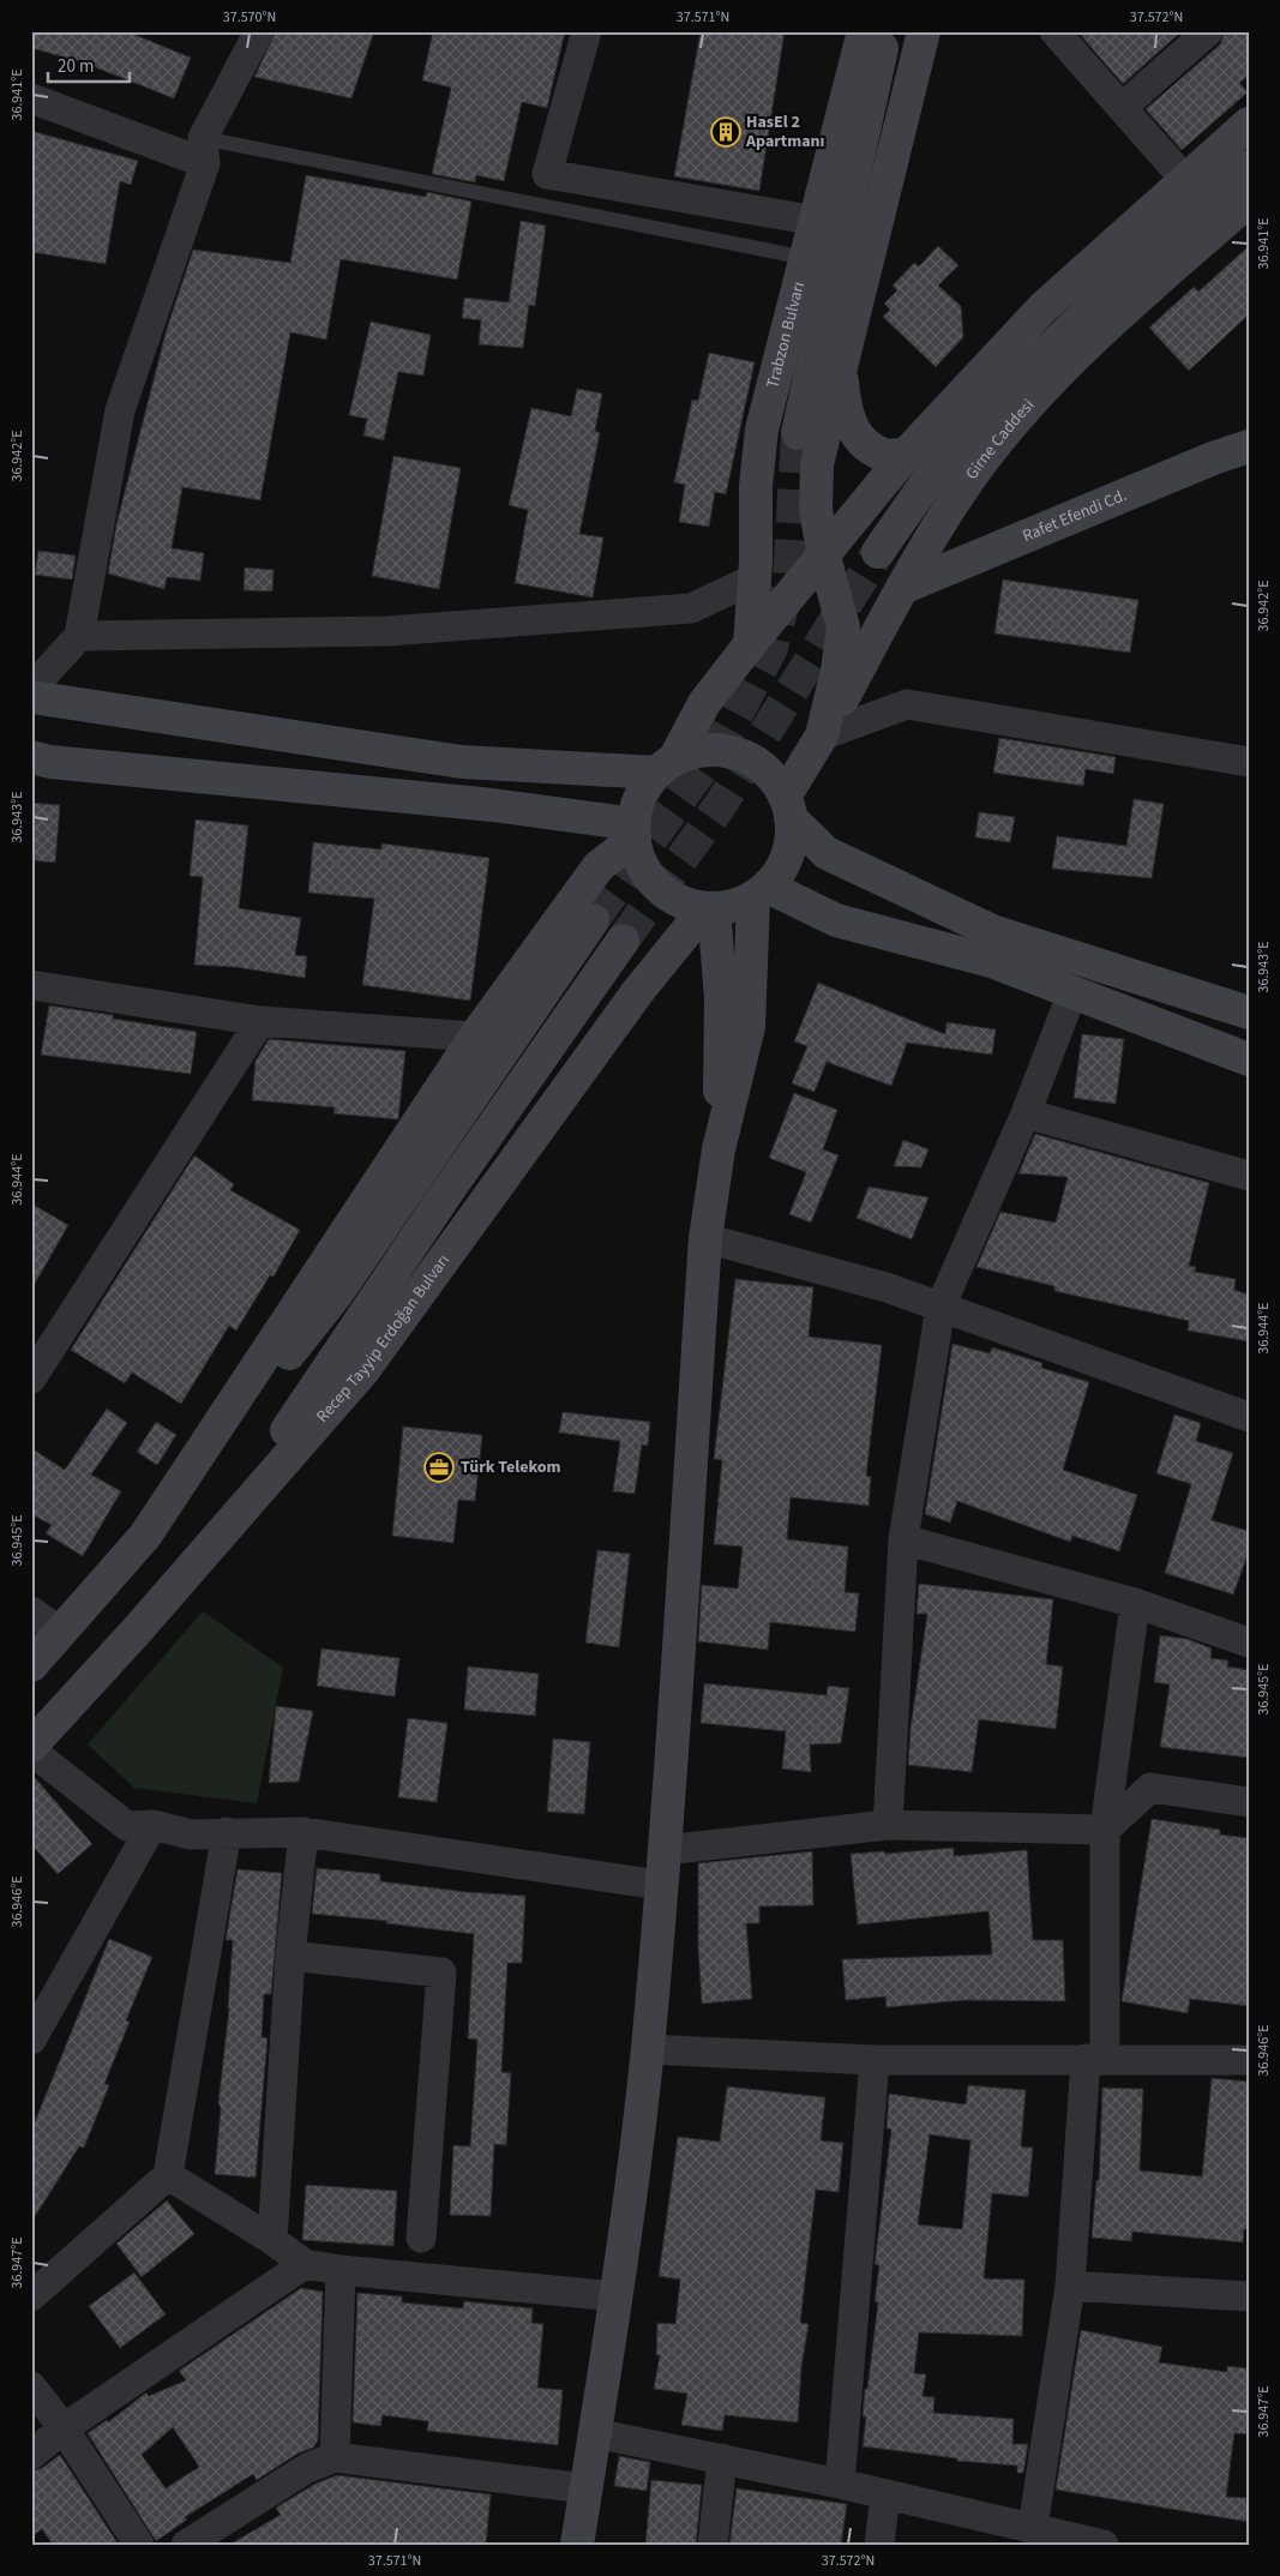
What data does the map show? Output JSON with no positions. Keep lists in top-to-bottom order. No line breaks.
{"streets":{"main road":["Trabzon Bulvarı","Girne Caddesi","Rafet Efendi Cd.","Recep Tayyip Erdoğan Bulvarı"]},"crossings":[["Girne Caddesi","Rafet Efendi Cd."]],"places":{"building":["HasEl 2 Apartmanı"],"office":["Türk Telekom"]},"scale_bar":"20 m","coordinates":["37.570°N","37.571°N","37.572°N","36.941°E","36.942°E","36.943°E","36.944°E","36.945°E","36.946°E","36.947°E"]}
